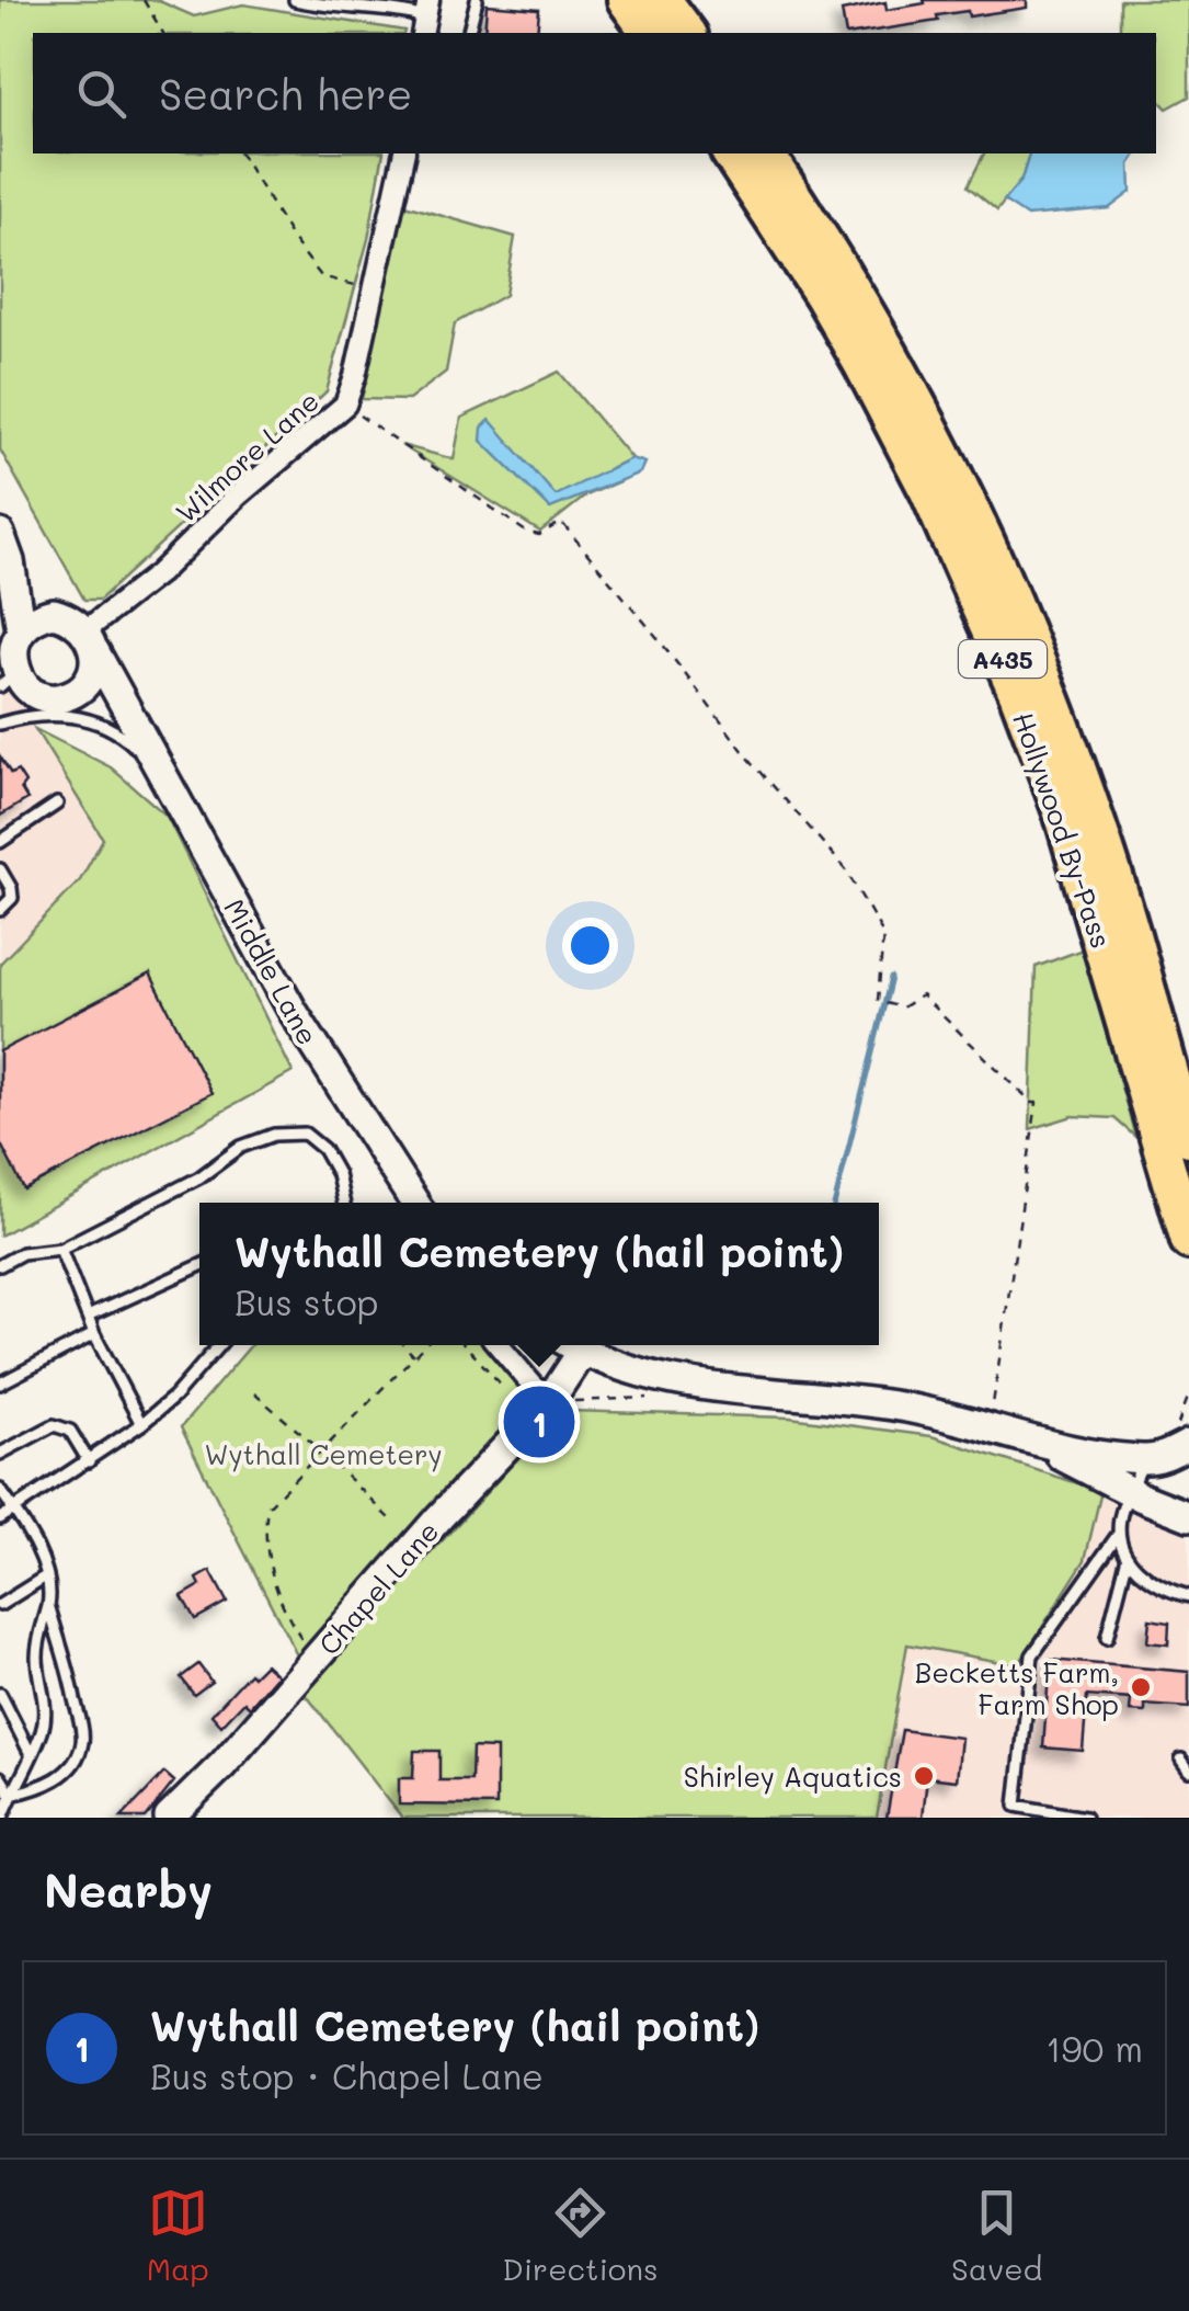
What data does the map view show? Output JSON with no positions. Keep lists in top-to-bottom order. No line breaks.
{"streets":{"highway":["A435","Hollywood By-Pass"],"street":["Wilmore Lane","Middle Lane","Chapel Lane"]},"crossings":[["Wilmore Lane","Middle Lane"]],"parks":["Wythall Cemetery"],"places":["Becketts Farm, Farm Shop","Shirley Aquatics"],"page":{"search":"Search here","popup":["Wythall Cemetery (hail point)","Bus stop"],"pins":"1","heading":"Nearby","list":[{"mark":"1","name":"Wythall Cemetery (hail point)","note":"Bus stop · Chapel Lane","value":"190 m"}],"nav":["Map","Directions","Saved"]}}
